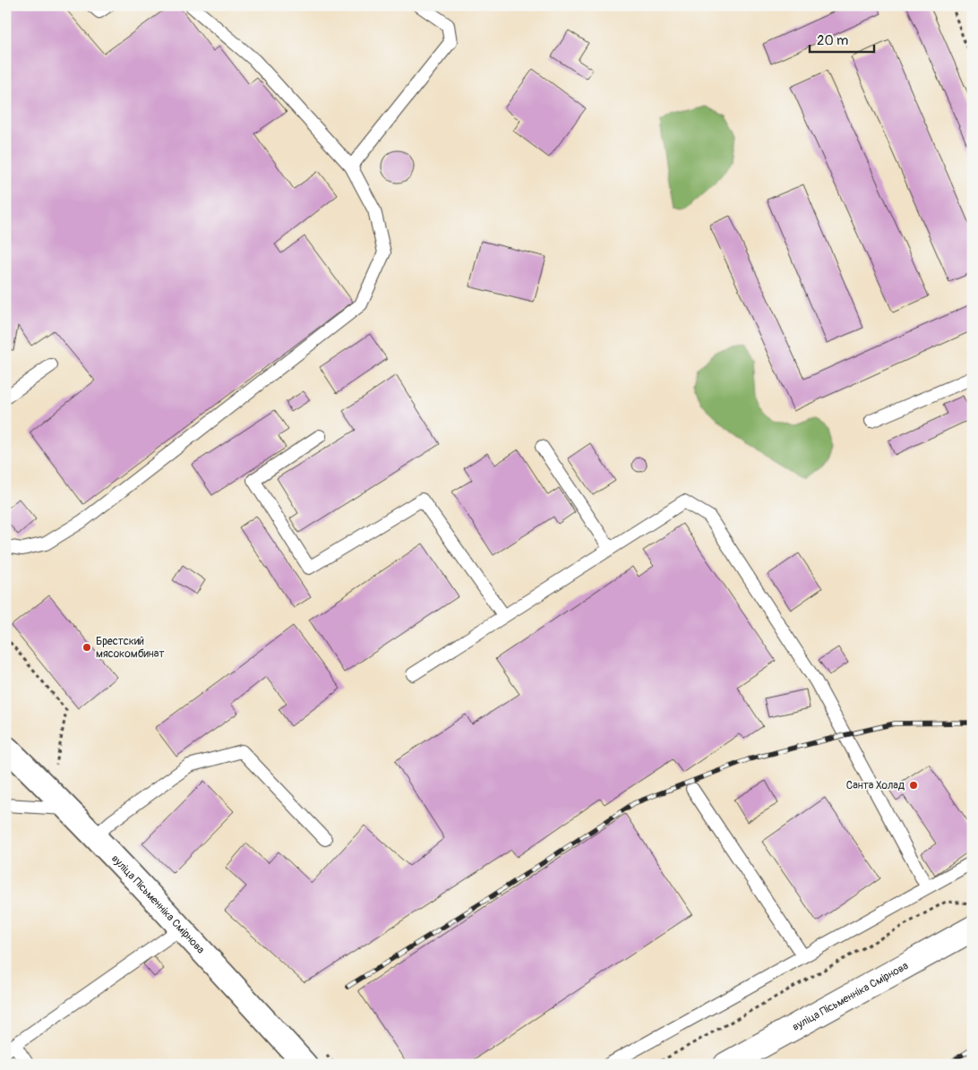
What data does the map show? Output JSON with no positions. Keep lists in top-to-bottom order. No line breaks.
{"streets":{"main road":["вуліца Пісьменніка Смірнова"]},"places":["Брестский мясокомбинат","Санта Холад"],"scale_bar":"20 m"}
